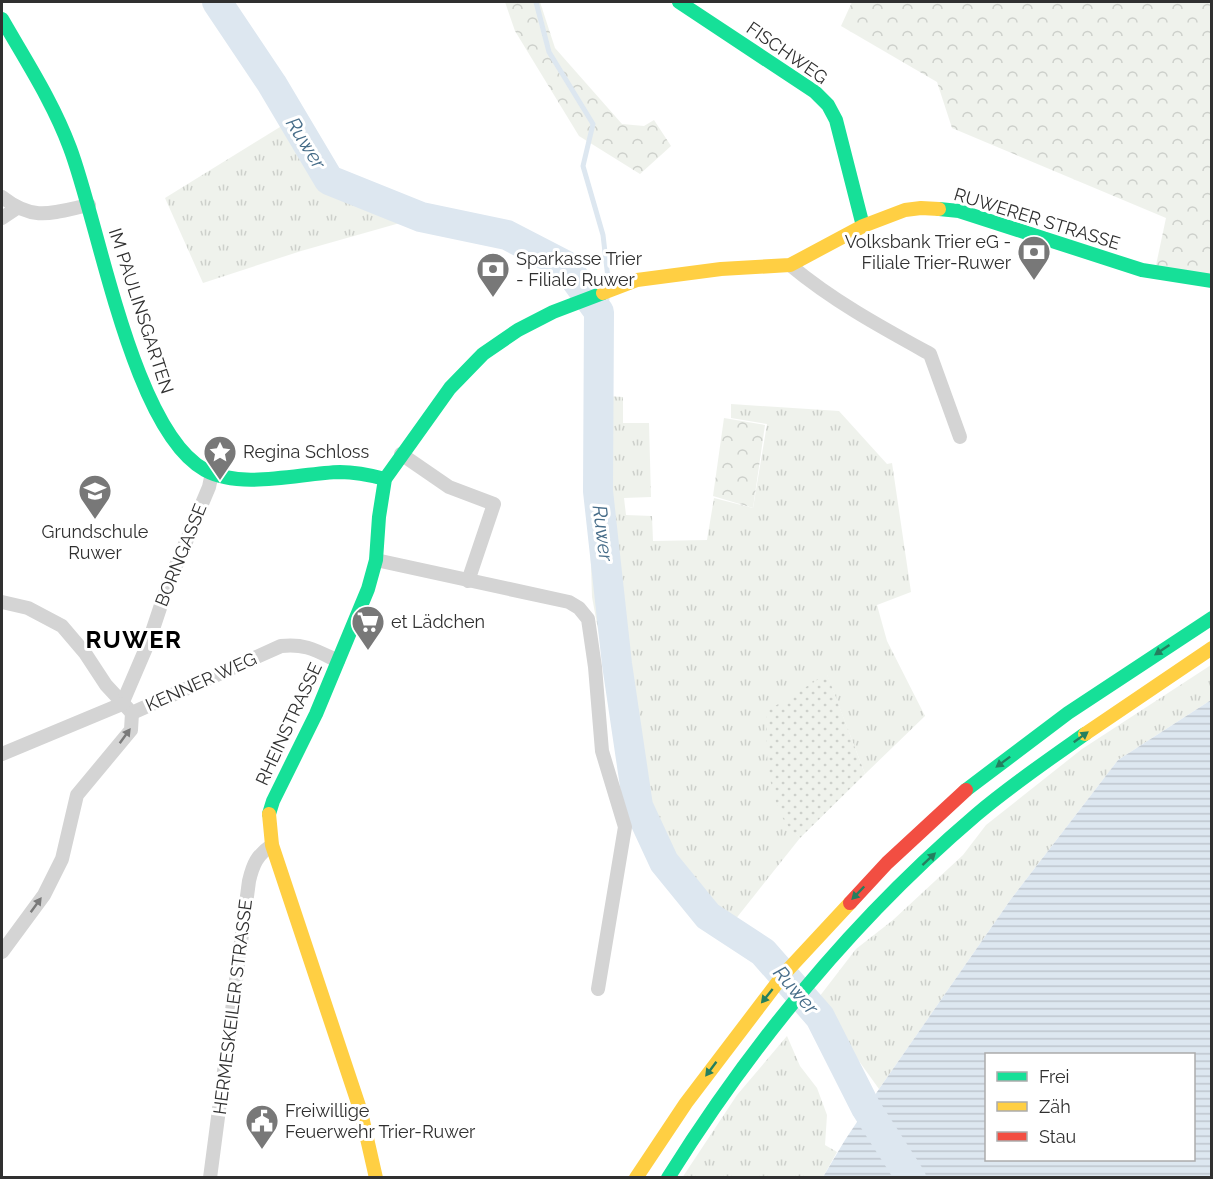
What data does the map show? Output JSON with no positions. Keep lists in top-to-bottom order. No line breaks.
{"streets":{"main road":["FISCHWEG","RUWERER STRASSE","IM PAULINSGARTEN","RHEINSTRASSE"],"street":["BORNGASSE","KENNER WEG","HERMESKEILER STRASSE"]},"crossings":[["FISCHWEG","RUWERER STRASSE"],["RUWERER STRASSE","RHEINSTRASSE"],["IM PAULINSGARTEN","BORNGASSE"],["IM PAULINSGARTEN","RHEINSTRASSE"],["BORNGASSE","KENNER WEG"],["KENNER WEG","RHEINSTRASSE"],["RHEINSTRASSE","HERMESKEILER STRASSE"]],"one_way":["BORNGASSE"],"districts":["RUWER"],"water":["Ruwer"],"places":{"bank":["Volksbank Trier eG - Filiale Trier-Ruwer","Sparkasse Trier - Filiale Ruwer"],"place":["Regina Schloss"],"school or university":["Grundschule Ruwer"],"supermarket":["et Lädchen"],"public building":["Freiwillige Feuerwehr Trier-Ruwer"]},"legend":["Frei","Zäh","Stau"]}
